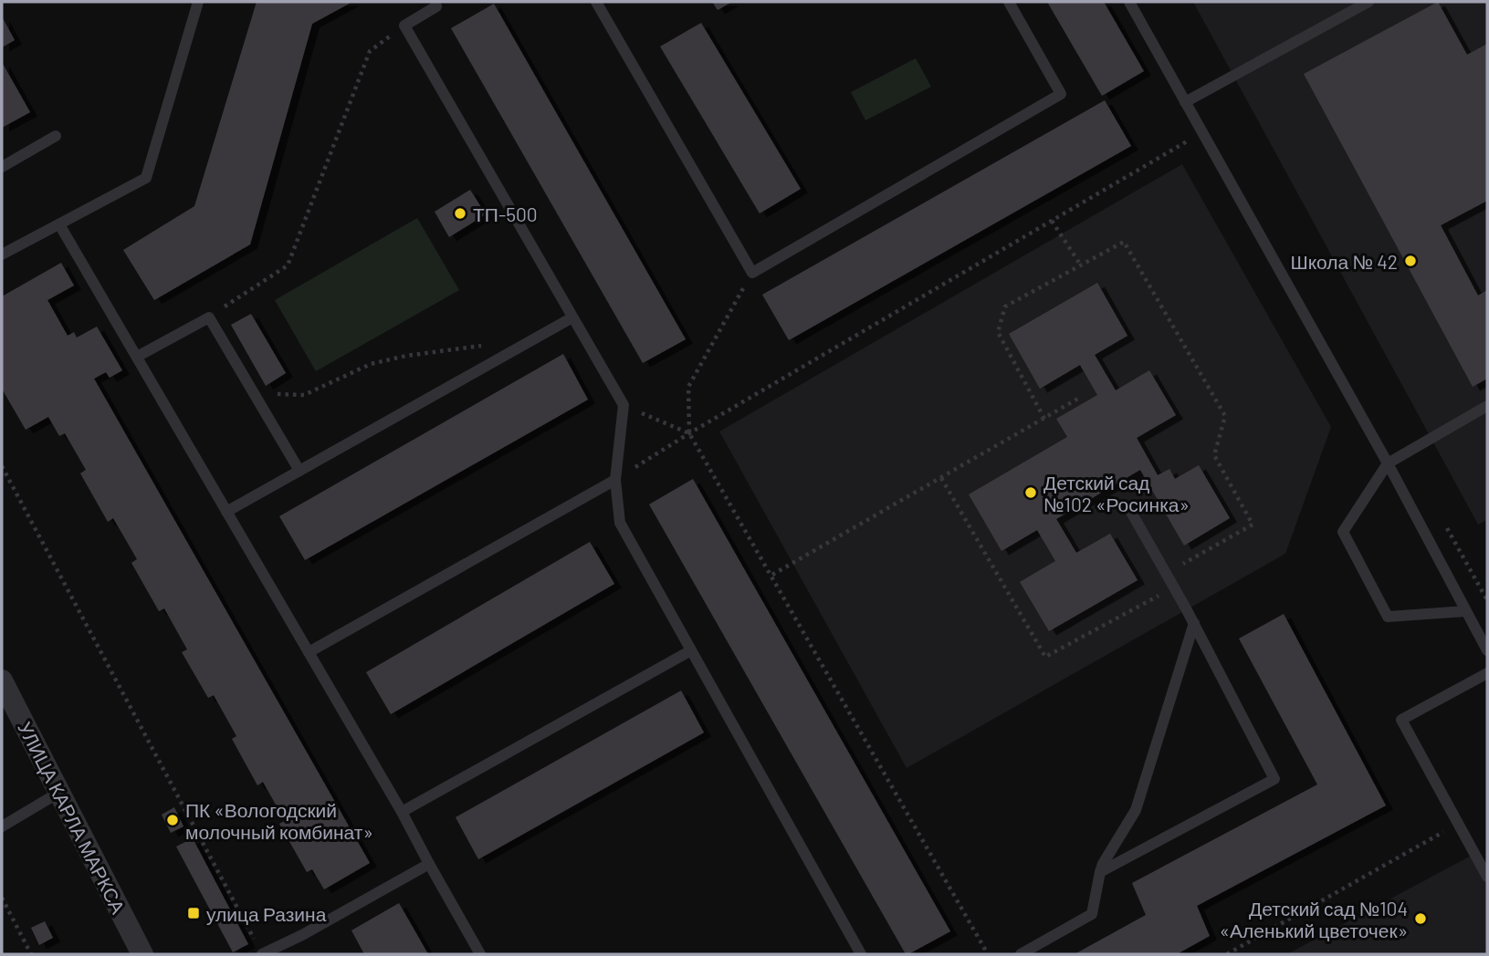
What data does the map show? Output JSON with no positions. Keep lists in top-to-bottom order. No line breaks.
{"streets":{"street":["УЛИЦА КАРЛА МАРКСА"]},"places":{"other":["ТП-500","Школа № 42","Детский сад №102 «Росинка»","ПК «Вологодский молочный комбинат»","Детский сад №104 «Аленький цветочек»"],"transit":["улица Разина"]}}
